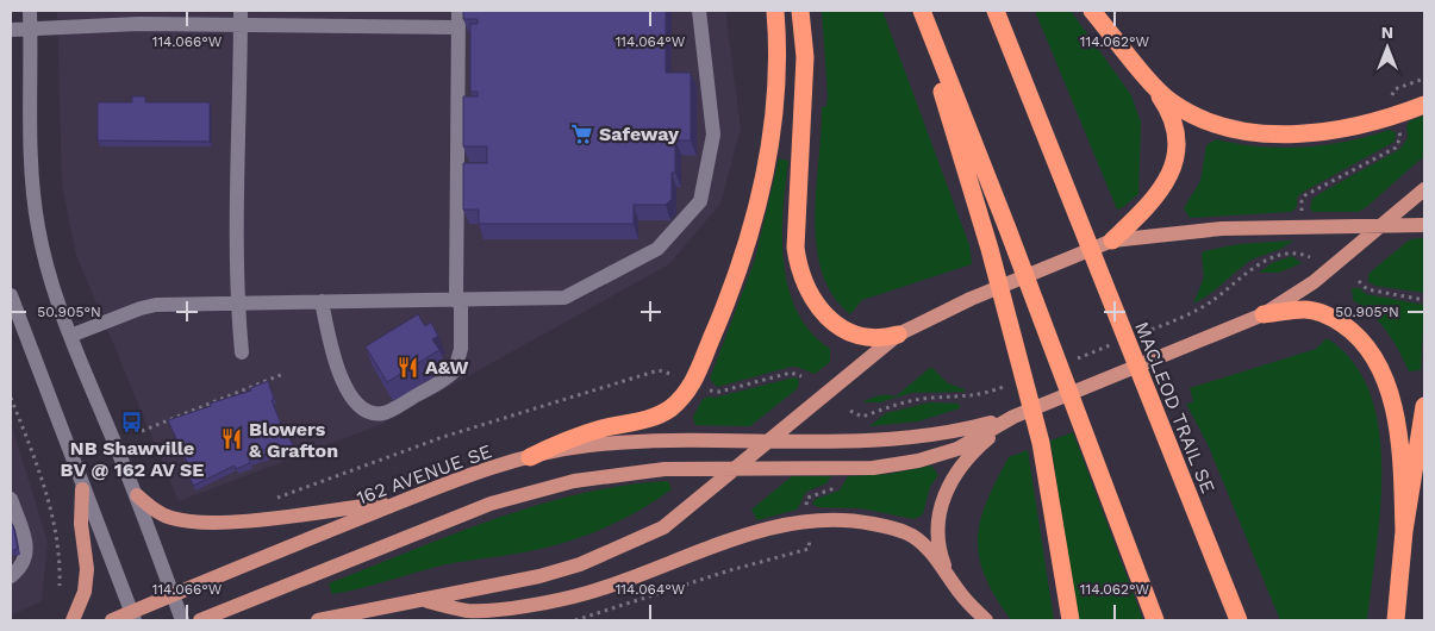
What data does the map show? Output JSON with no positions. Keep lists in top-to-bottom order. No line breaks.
{"streets":{"highway":["MACLEOD TRAIL SE"],"main road":["162 AVENUE SE"]},"places":{"supermarket":["Safeway"],"restaurant":["A&W","Blowers & Grafton"],"bus stop":["NB Shawville BV @ 162 AV SE"]},"north":"top","coordinates":["114.066°W","114.064°W","114.062°W","50.905°N"]}
